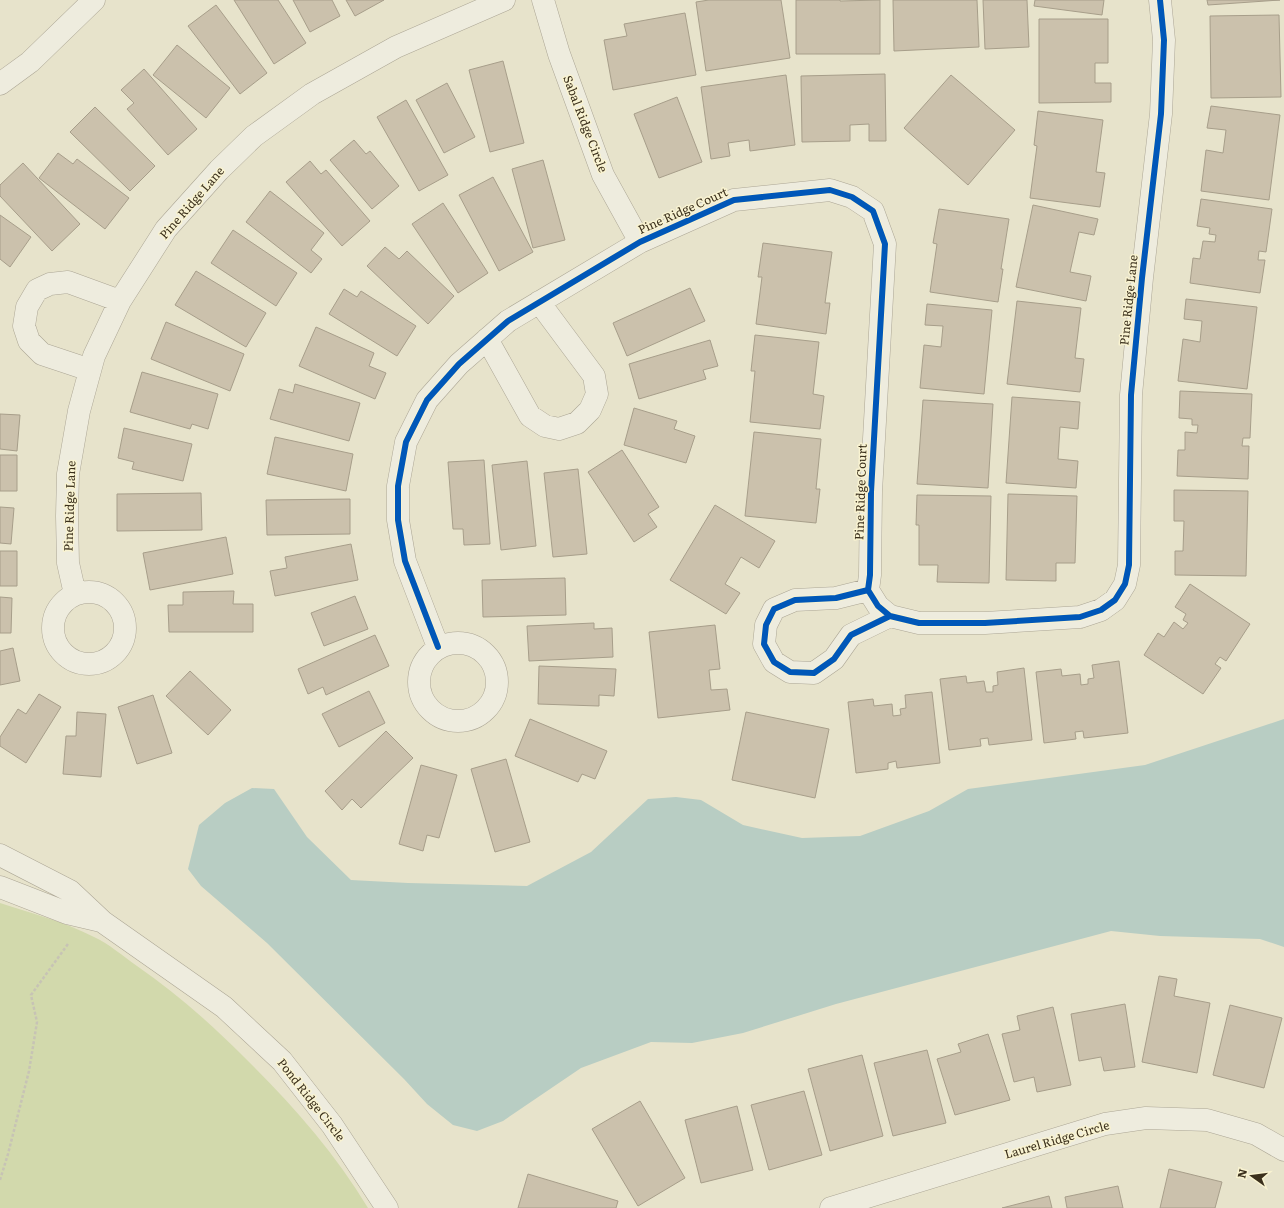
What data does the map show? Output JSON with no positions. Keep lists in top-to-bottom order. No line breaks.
{"streets":{"street":["Sabal Ridge Circle","Pine Ridge Lane","Pine Ridge Court","Pond Ridge Circle","Laurel Ridge Circle"]},"crossings":[["Sabal Ridge Circle","Pine Ridge Court"]],"north":"left"}
